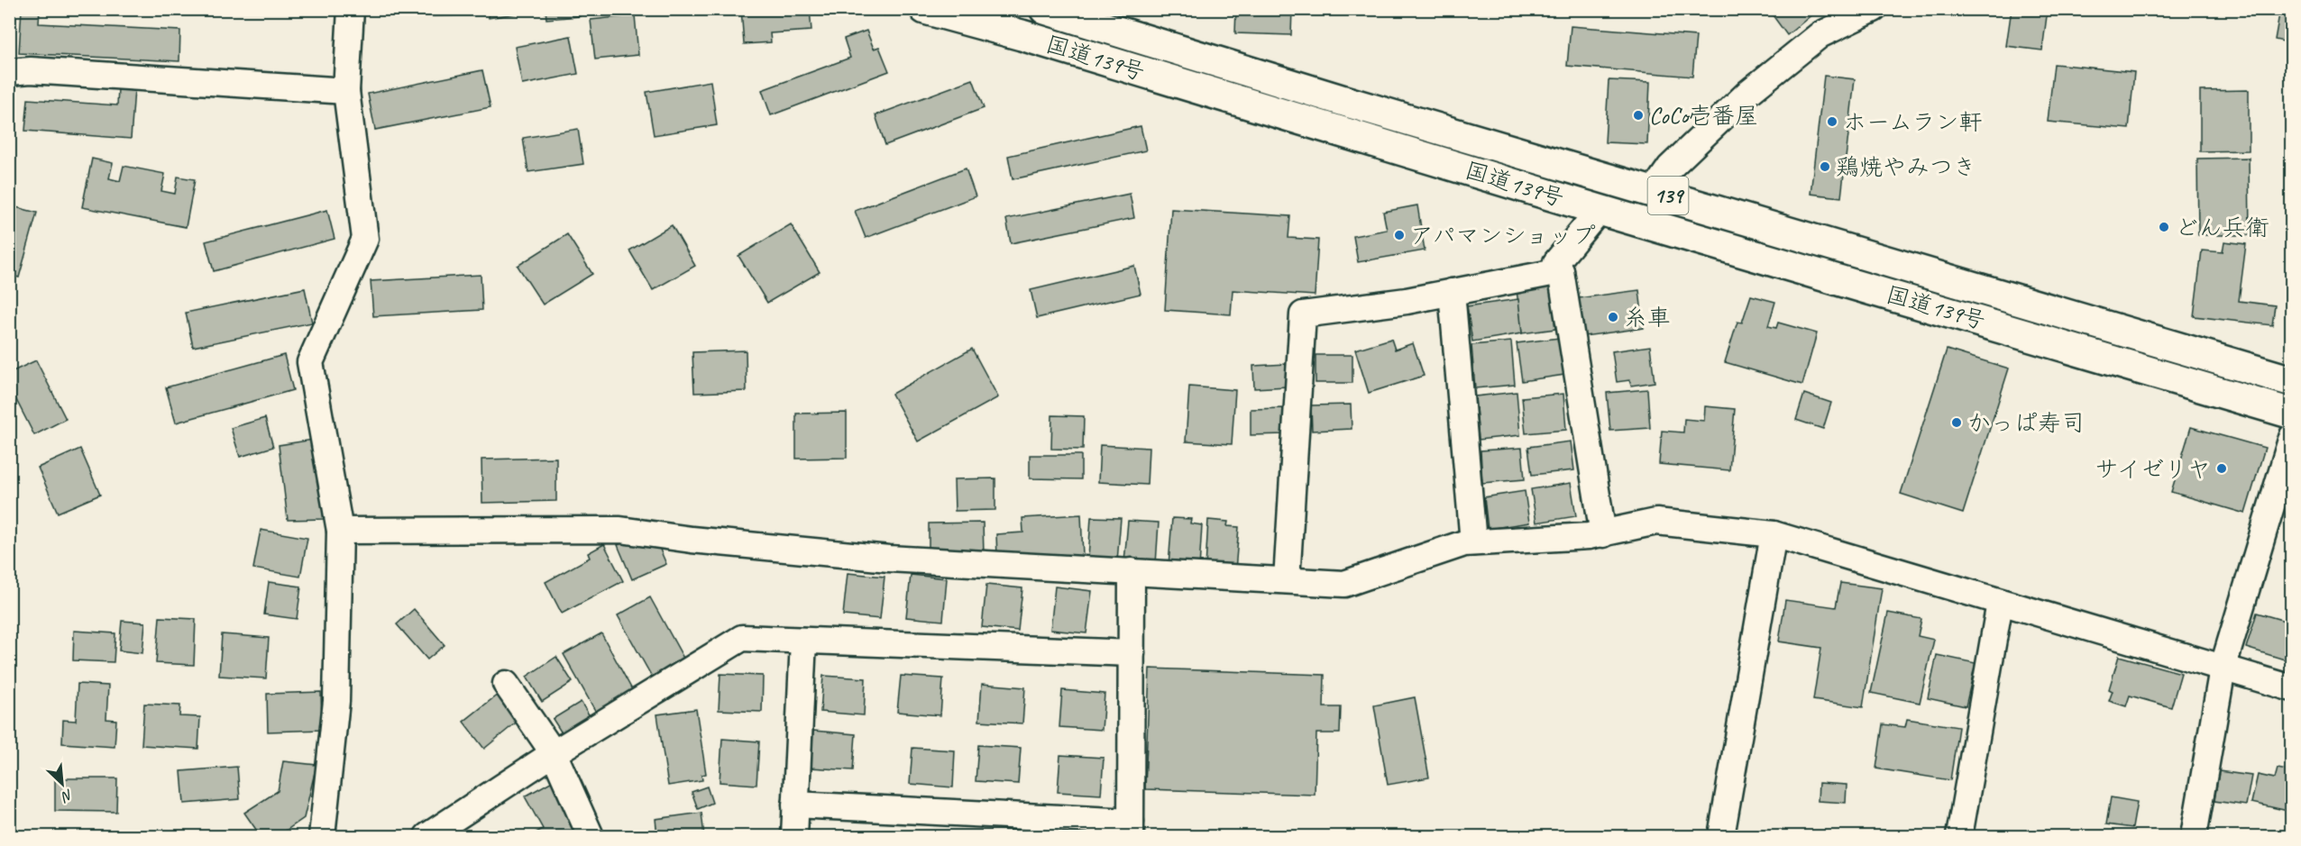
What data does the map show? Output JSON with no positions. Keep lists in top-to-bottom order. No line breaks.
{"streets":{"highway":["国道139号","139"]},"places":["CoCo壱番屋","ホームラン軒","鶏焼やみつき","どん兵衛","アパマンショップ","糸車","かっぱ寿司","サイゼリヤ"],"north":"bottom right"}
